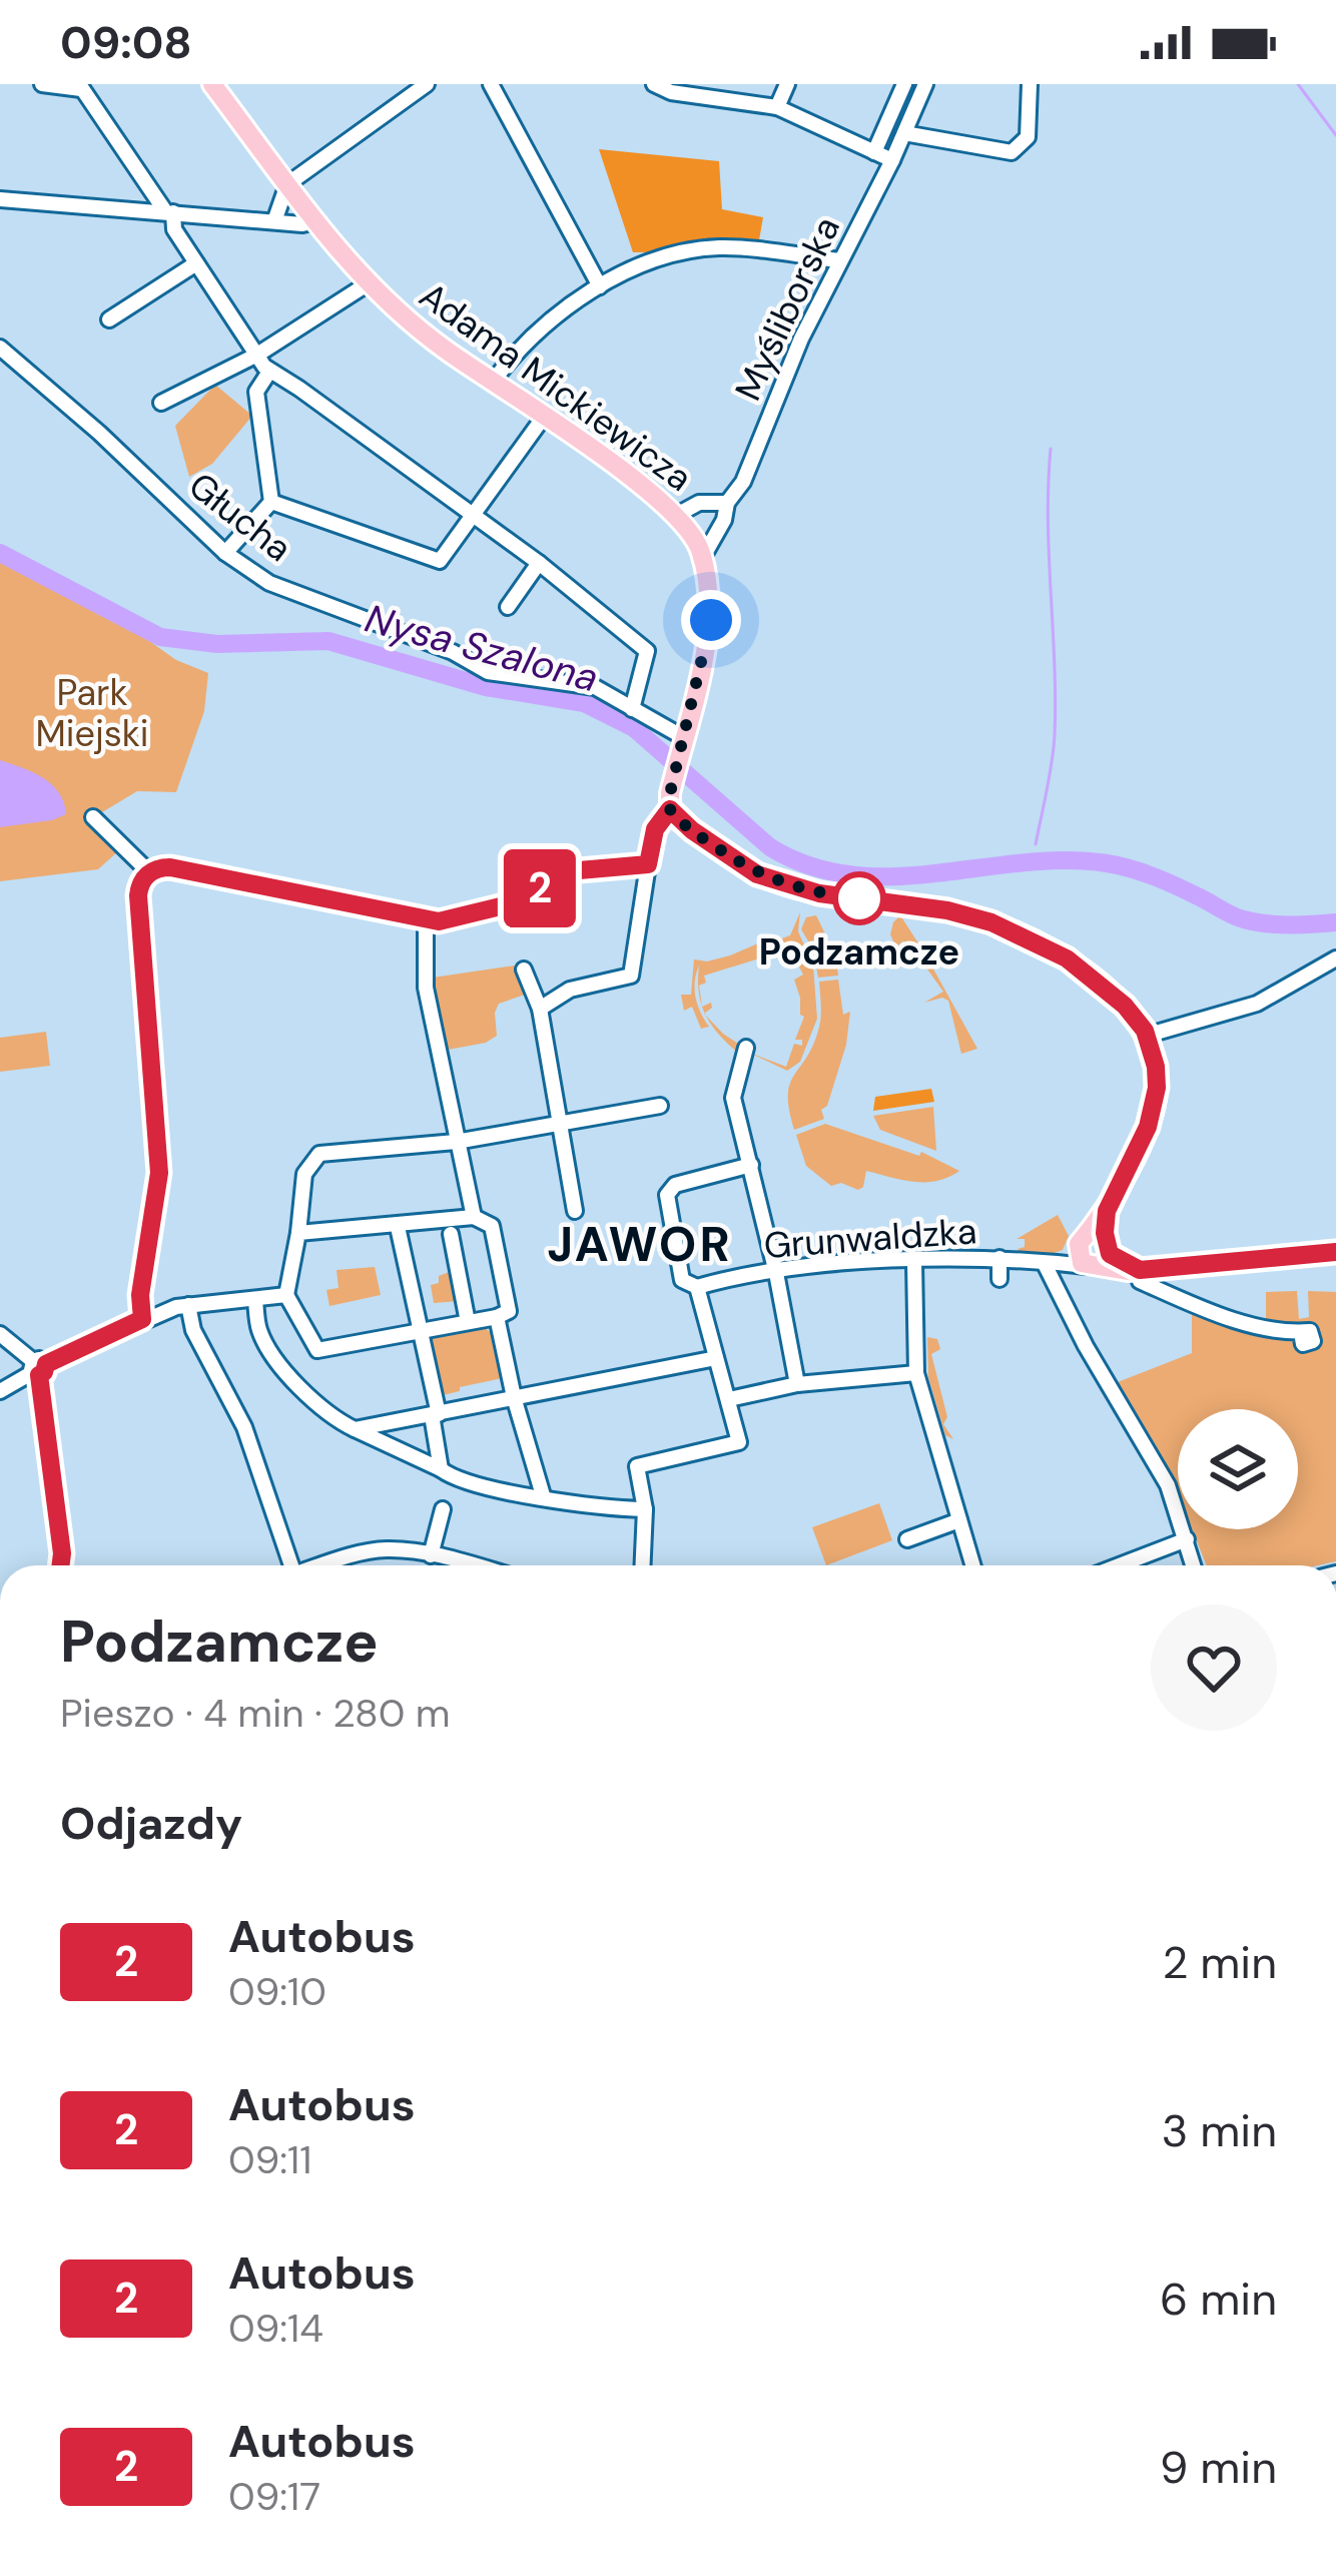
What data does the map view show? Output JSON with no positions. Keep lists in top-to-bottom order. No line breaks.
{"streets":{"main road":["Adama Mickiewicza"],"street":["Myśliborska","Głucha","Grunwaldzka"]},"crossings":[["Myśliborska","Adama Mickiewicza"],["Adama Mickiewicza","Głucha"]],"districts":["JAWOR"],"water":["Nysa Szalona"],"parks":["Park Miejski"],"places":["Podzamcze"],"lines":["bus line 2"],"page":{"status":"09:08","on_map":"2","heading":[["Podzamcze","Pieszo · 4 min · 280 m"],"Odjazdy"],"list":[{"mark":"2","name":"Autobus","note":"09:10","value":"2 min"},{"mark":"2","name":"Autobus","note":"09:11","value":"3 min"},{"mark":"2","name":"Autobus","note":"09:14","value":"6 min"},{"mark":"2","name":"Autobus","note":"09:17","value":"9 min"}]}}
